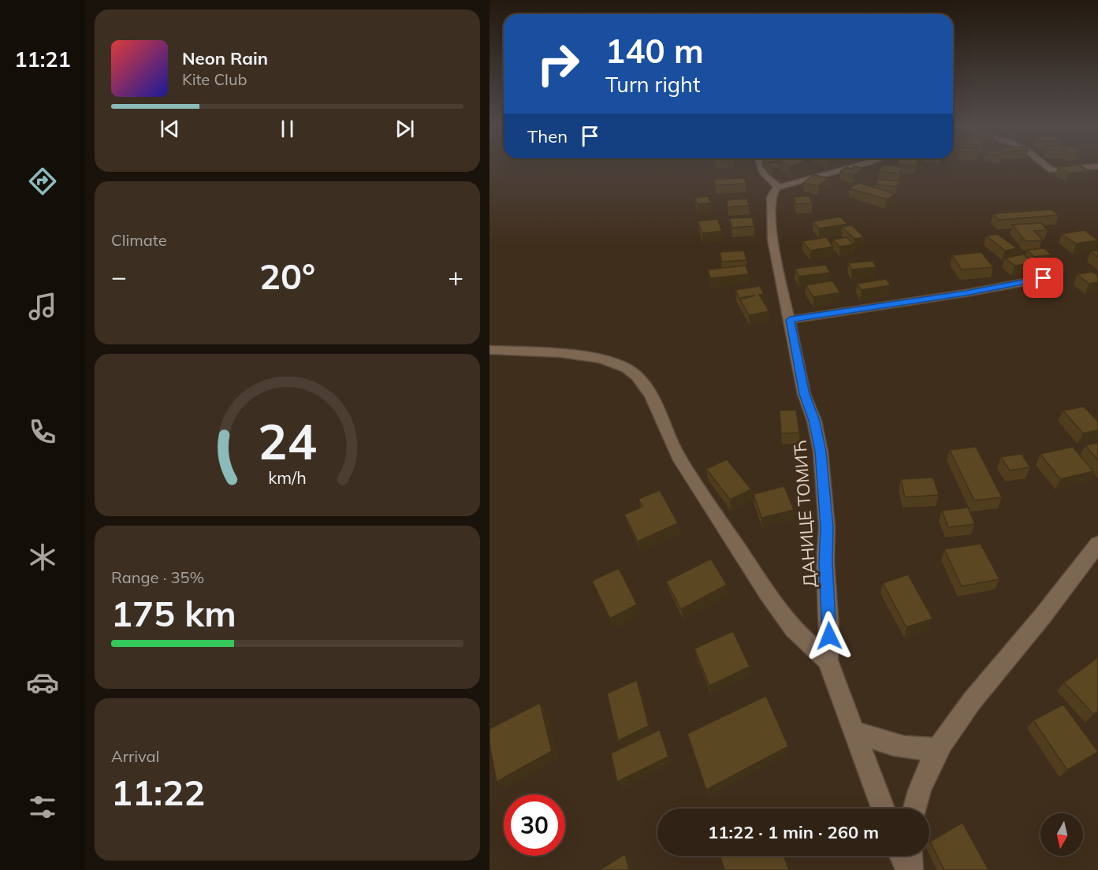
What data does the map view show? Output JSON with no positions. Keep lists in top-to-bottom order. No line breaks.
{"streets":{"street":["ДАНИЦЕ ТОМИЋ"]},"north":"bottom","page":{"tabs":"11:21","turn":["140 m","Turn right"],"song":["Neon Rain","Kite Club"],"then":"Then","tile":["Climate",["Range · 35%","175 km"],["Arrival","11:22"]],"heat":["−","20°","+"],"limit":"30","trip":"11:22 · 1 min · 260 m","gauge":["24","km/h"]}}
